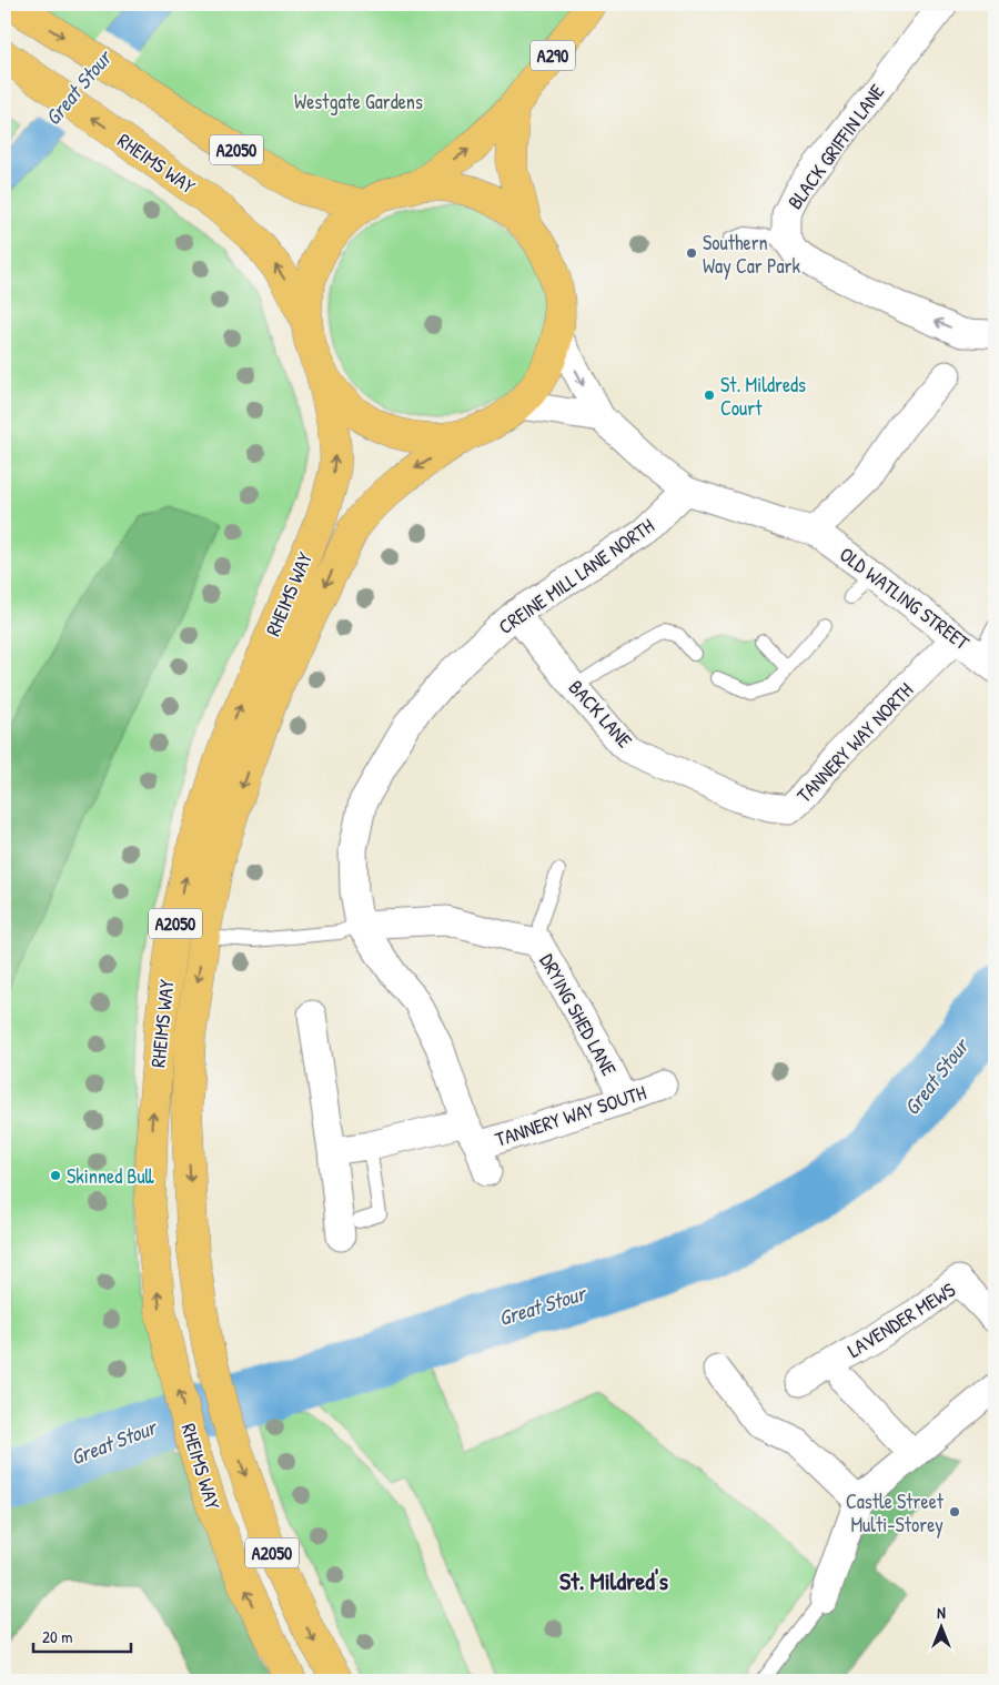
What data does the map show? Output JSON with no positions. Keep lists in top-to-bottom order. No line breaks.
{"streets":{"main road":["A290","A2050","RHEIMS WAY"],"street":["BLACK GRIFFIN LANE","CREINE MILL LANE NORTH","OLD WATLING STREET","BACK LANE","TANNERY WAY NORTH","DRYING SHED LANE","TANNERY WAY SOUTH","LAVENDER MEWS"]},"crossings":[["CREINE MILL LANE NORTH","OLD WATLING STREET"],["CREINE MILL LANE NORTH","BACK LANE"],["CREINE MILL LANE NORTH","DRYING SHED LANE"],["OLD WATLING STREET","TANNERY WAY NORTH"],["BACK LANE","TANNERY WAY NORTH"],["DRYING SHED LANE","TANNERY WAY SOUTH"]],"districts":["St. Mildred's"],"water":["Great Stour"],"parks":["Westgate Gardens"],"places":["Southern Way Car Park","St. Mildreds Court","Skinned Bull","Castle Street Multi-Storey"],"scale_bar":"20 m","north":"top"}
